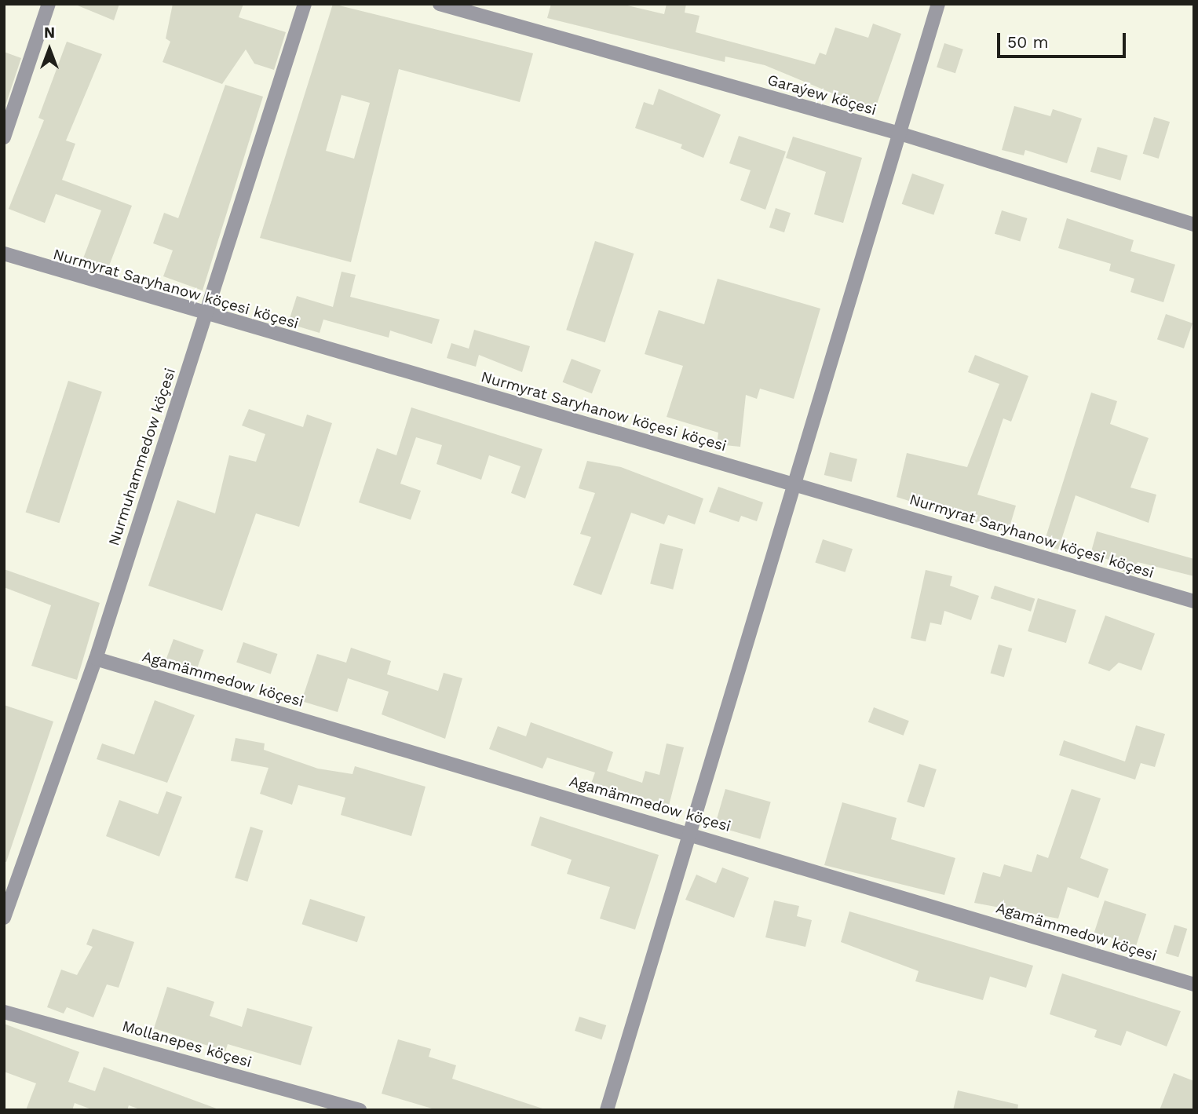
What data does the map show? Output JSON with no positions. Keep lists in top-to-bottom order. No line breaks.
{"streets":{"street":["Garaýew köçesi","Nurmyrat Saryhanow köçesi köçesi","Nurmuhammedow köçesi","Agamämmedow köçesi","Mollanepes köçesi"]},"crossings":[["Nurmyrat Saryhanow köçesi köçesi","Nurmuhammedow köçesi"],["Nurmuhammedow köçesi","Agamämmedow köçesi"]],"scale_bar":"50 m","north":"top"}
